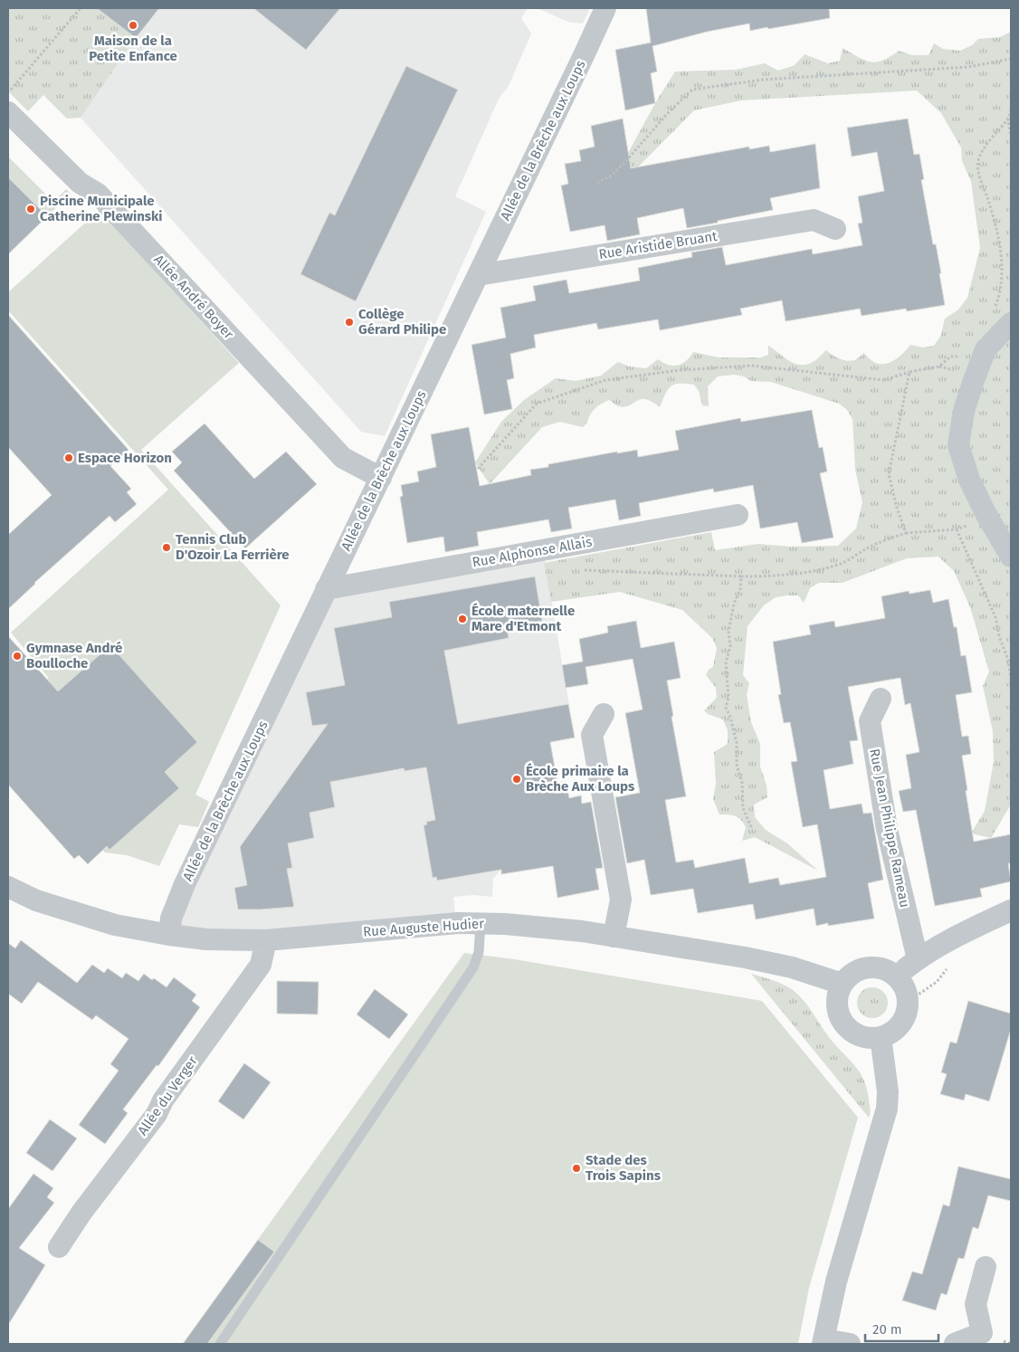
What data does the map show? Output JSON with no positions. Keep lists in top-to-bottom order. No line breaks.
{"streets":{"street":["Allée de la Brèche aux Loups","Rue Aristide Bruant","Allée André Boyer","Rue Alphonse Allais","Rue Jean Philippe Rameau","Rue Auguste Hudier","Allée du Verger"]},"crossings":[["Allée de la Brèche aux Loups","Rue Aristide Bruant"],["Allée de la Brèche aux Loups","Allée André Boyer"],["Allée de la Brèche aux Loups","Rue Alphonse Allais"],["Allée de la Brèche aux Loups","Rue Auguste Hudier"],["Rue Auguste Hudier","Allée du Verger"]],"places":["Maison de la Petite Enfance","Piscine Municipale Catherine Plewinski","Collège Gérard Philipe","Espace Horizon","Tennis Club D'Ozoir La Ferrière","École maternelle Mare d'Etmont","Gymnase André Boulloche","École primaire la Brèche Aux Loups","Stade des Trois Sapins"],"scale_bar":"20 m"}
